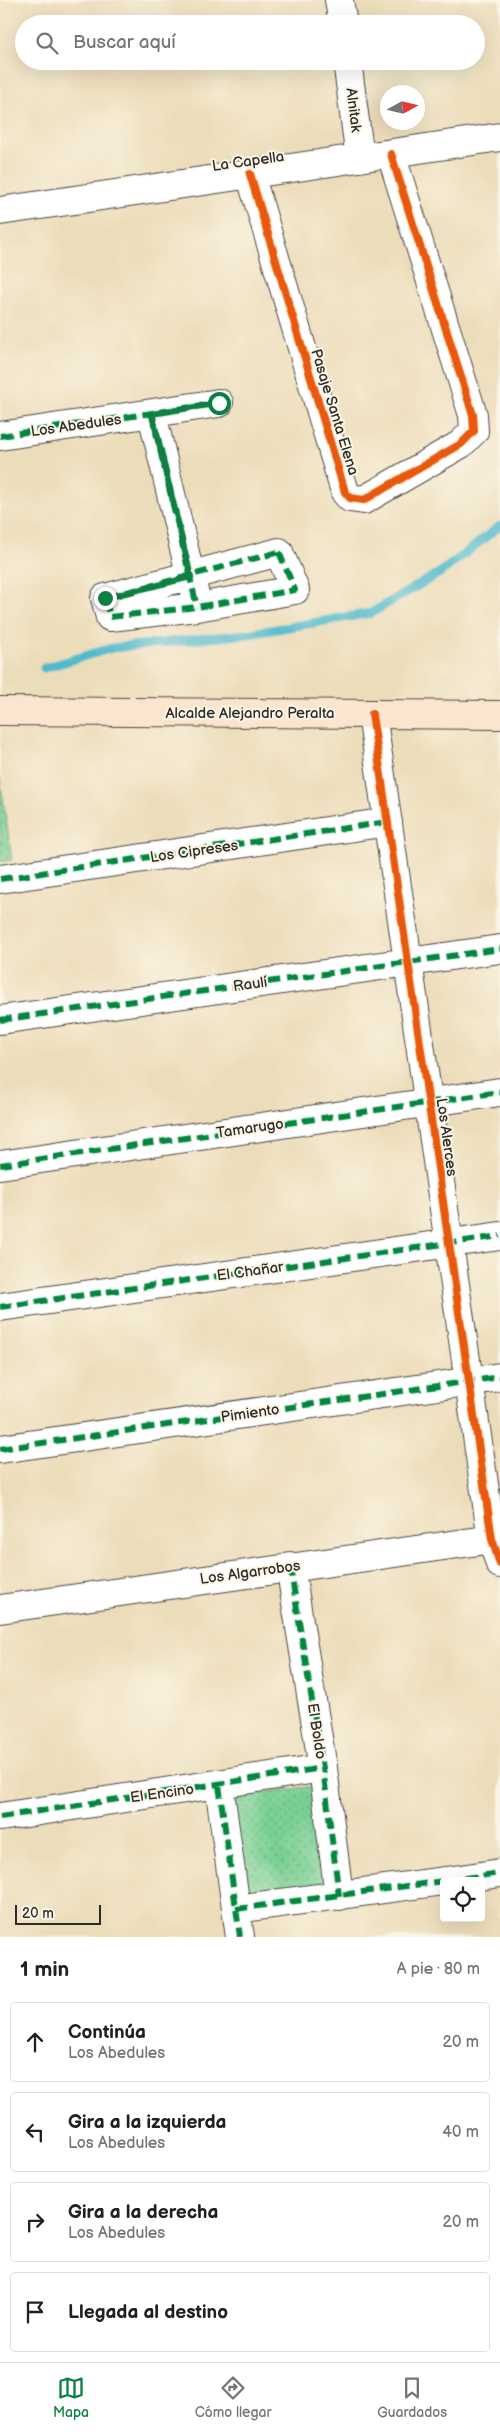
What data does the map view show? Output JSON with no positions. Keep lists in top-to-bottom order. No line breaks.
{"streets":{"main road":["Alcalde Alejandro Peralta"],"street":["Alnitak","La Capella","Pasaje Santa Elena","Los Abedules","Los Cipreses","Raulí","Tamarugo","Los Alerces","El Chañar","Pimiento","Los Algarrobos","El Boldo","El Encino"]},"crossings":[["Alnitak","La Capella"],["La Capella","Pasaje Santa Elena"],["Alcalde Alejandro Peralta","Los Alerces"],["Los Cipreses","Los Alerces"],["Raulí","Los Alerces"],["Tamarugo","Los Alerces"],["Los Alerces","El Chañar"],["Los Alerces","Pimiento"],["Los Alerces","Los Algarrobos"],["Los Algarrobos","El Boldo"],["El Boldo","El Encino"]],"scale_bar":"20 m","north":"right","page":{"search":"Buscar aquí","scale":"20 m","heading":["1 min","A pie · 80 m"],"list":[["Continúa","Los Abedules","20 m"],["Gira a la izquierda","Los Abedules","40 m"],["Gira a la derecha","Los Abedules","20 m"],"Llegada al destino"],"nav":["Mapa","Cómo llegar","Guardados"]}}
